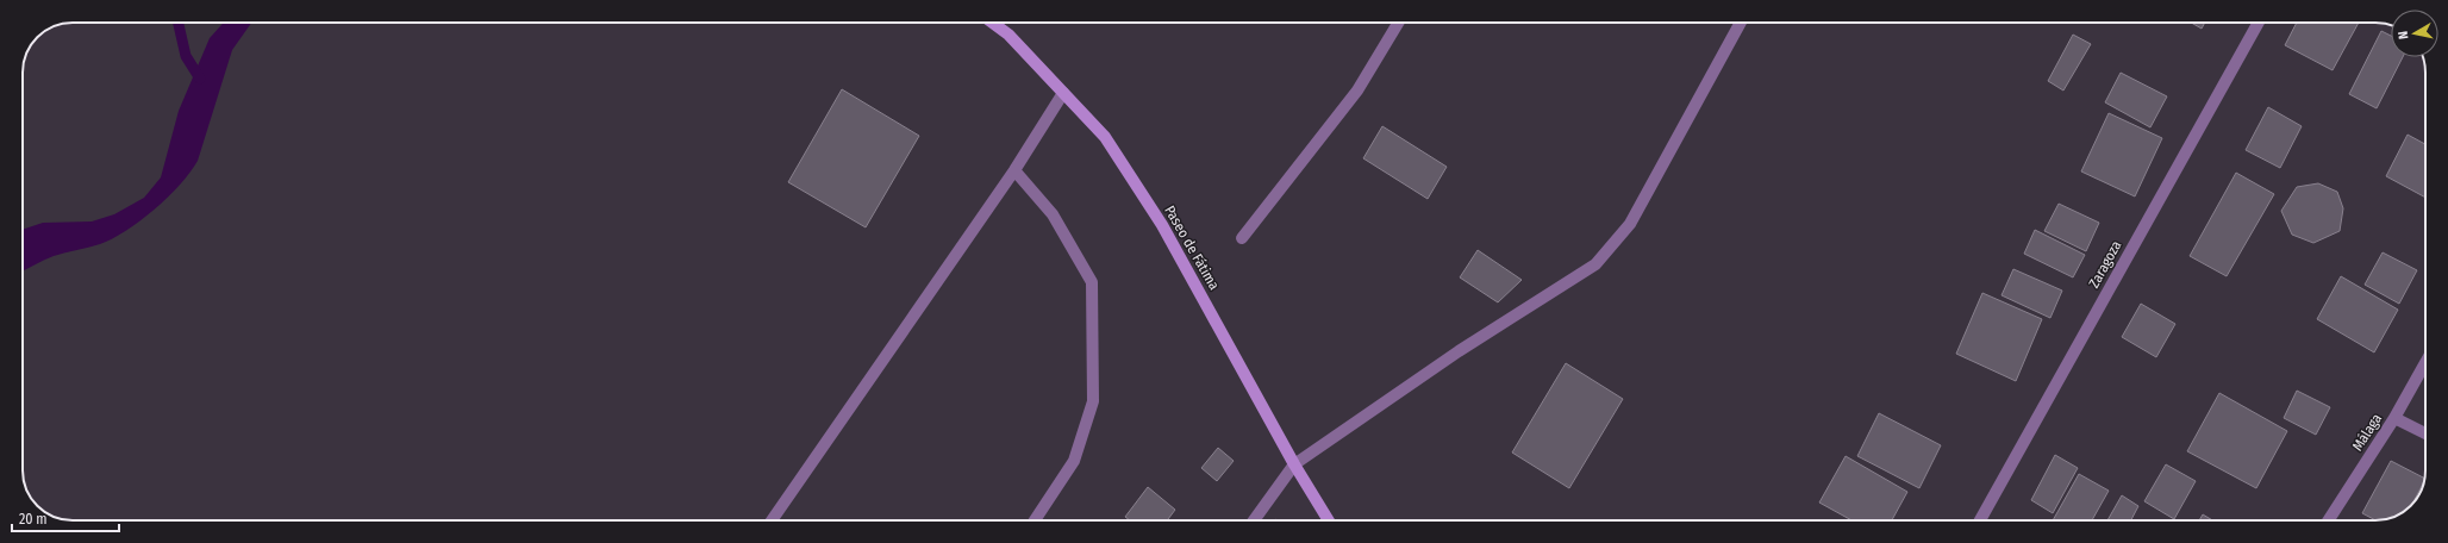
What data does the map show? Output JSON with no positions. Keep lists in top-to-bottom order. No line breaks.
{"streets":{"street":["Paseo de Fátima","Zaragoza","Málaga"]},"scale_bar":"20 m","north":"left"}
